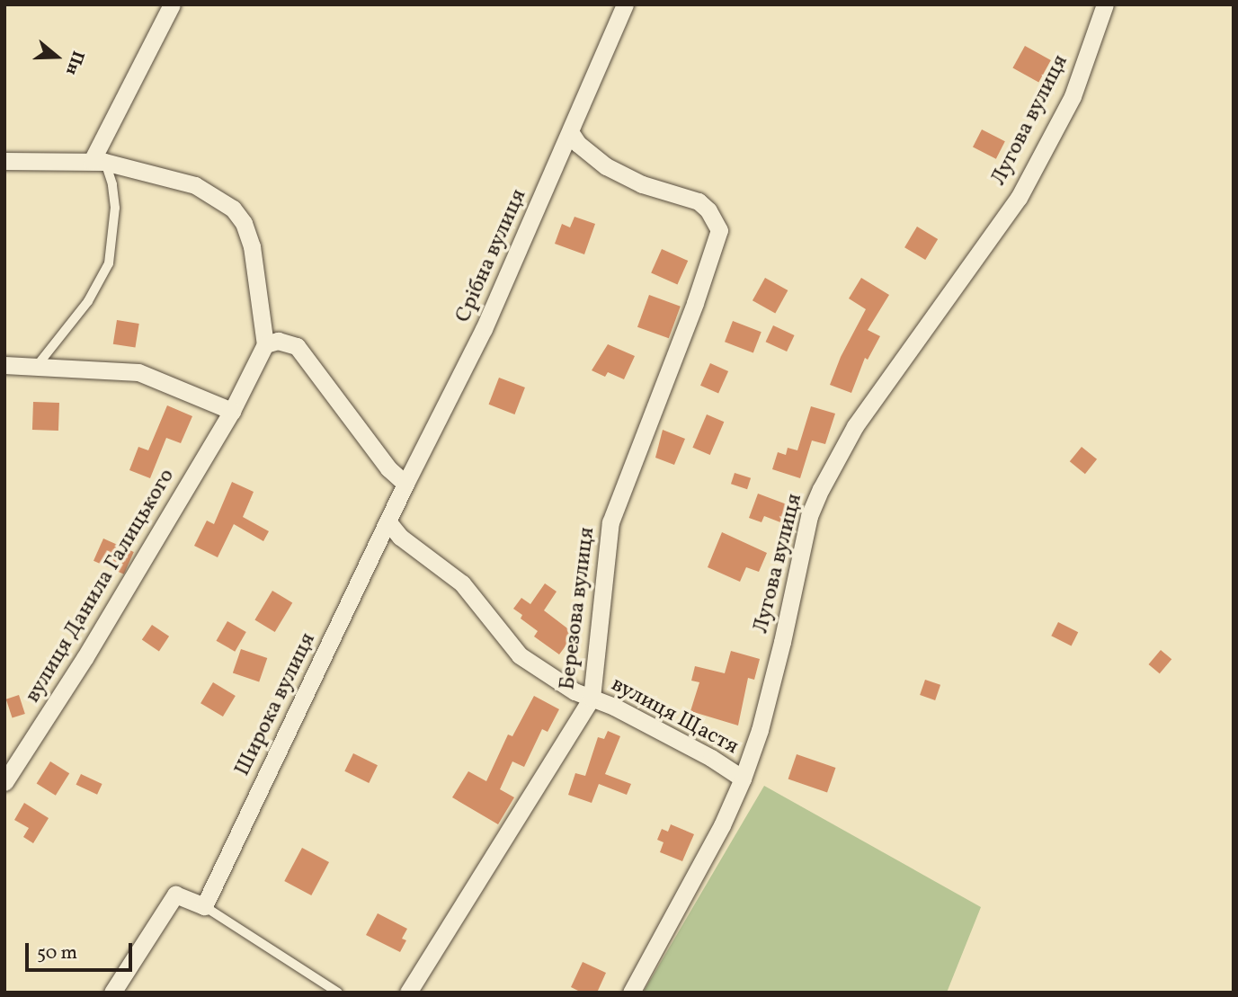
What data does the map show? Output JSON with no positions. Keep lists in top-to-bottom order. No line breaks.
{"streets":{"street":["Лугова вулиця","Срібна вулиця","вулиця Данила Галицького","Березова вулиця","Широка вулиця","вулиця Щастя"]},"crossings":[["Лугова вулиця","вулиця Щастя"],["Срібна вулиця","Березова вулиця"],["Срібна вулиця","Широка вулиця"],["Срібна вулиця","вулиця Щастя"],["Березова вулиця","вулиця Щастя"],["Широка вулиця","вулиця Щастя"]],"scale_bar":"50 m","north":"right"}
